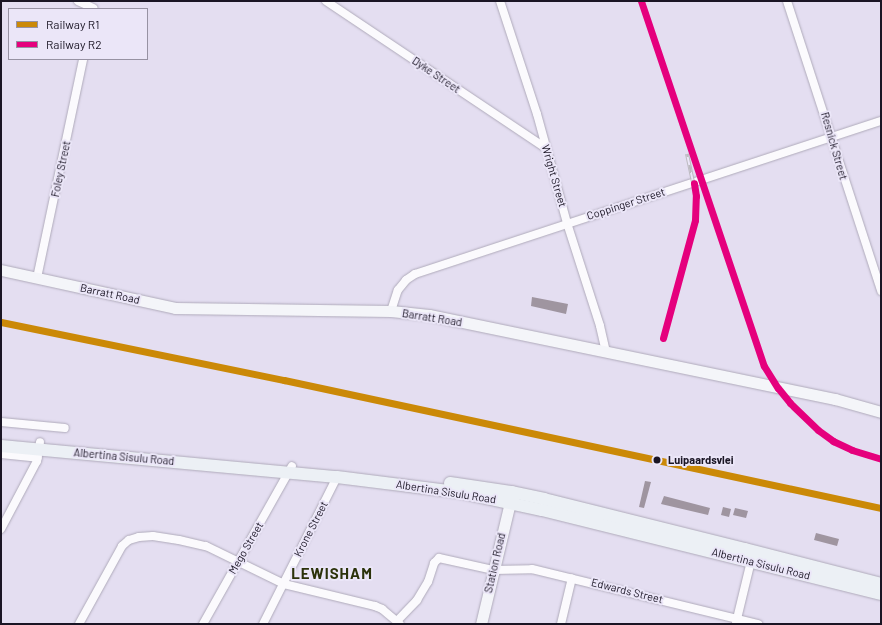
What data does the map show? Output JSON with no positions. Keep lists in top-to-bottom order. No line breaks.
{"streets":{"main road":["Barratt Road","Albertina Sisulu Road","Station Road"],"street":["Dyke Street","Resnick Street","Foley Street","Wright Street","Coppinger Street","Krone Street","Mego Street","Edwards Street"]},"crossings":[["Dyke Street","Wright Street"],["Resnick Street","Coppinger Street"],["Foley Street","Barratt Road"],["Wright Street","Coppinger Street"],["Wright Street","Barratt Road"],["Coppinger Street","Barratt Road"],["Albertina Sisulu Road","Krone Street"],["Albertina Sisulu Road","Mego Street"],["Albertina Sisulu Road","Station Road"],["Station Road","Edwards Street"]],"districts":["LEWISHAM"],"places":["Luipaardsvlei"],"lines":["rail line R2","rail line R1"],"legend":["Railway R1","Railway R2"]}
